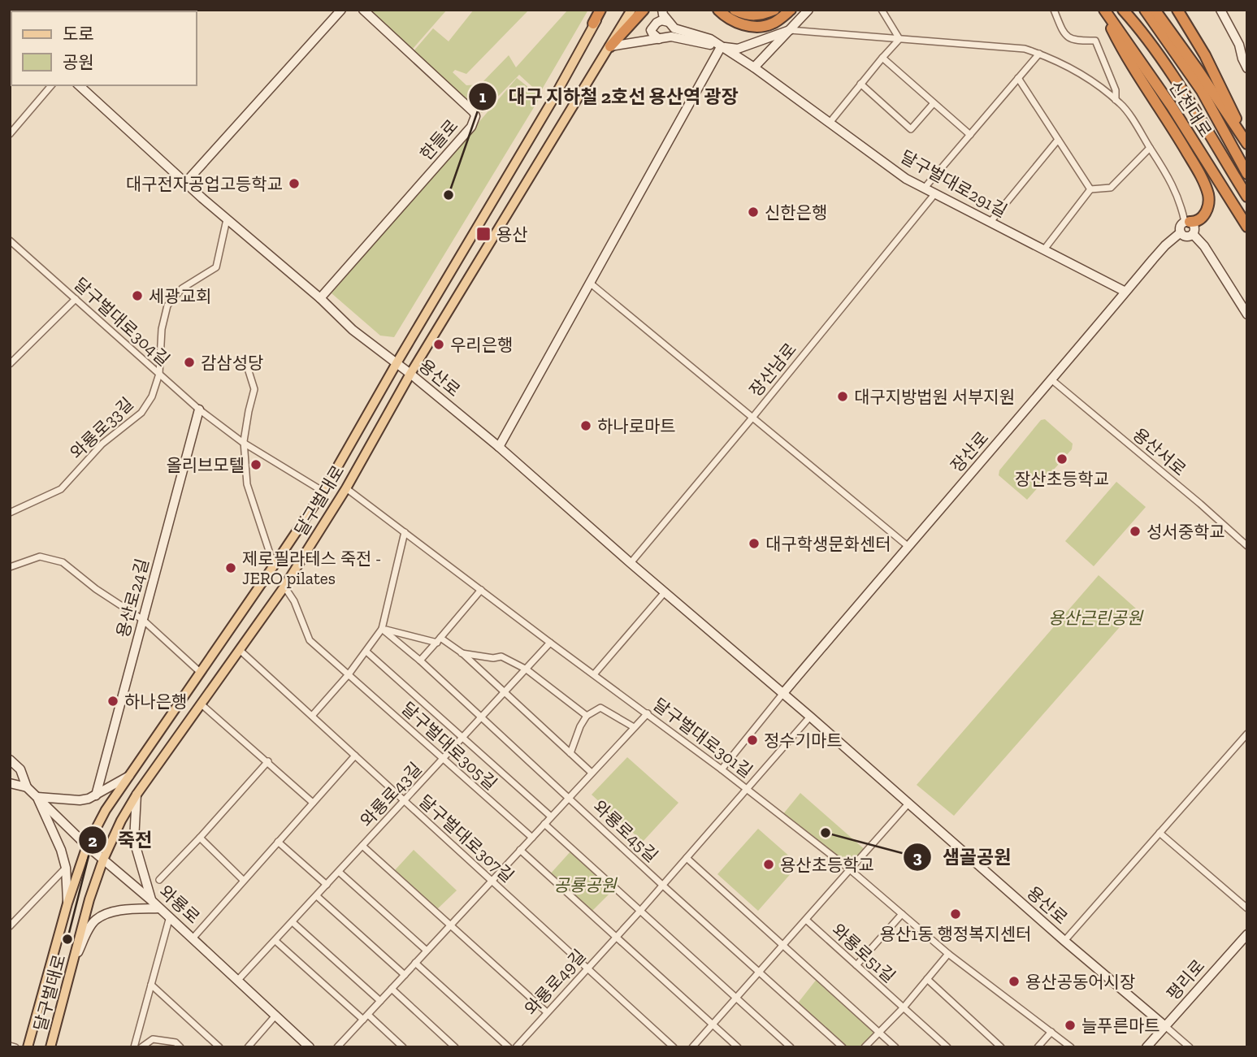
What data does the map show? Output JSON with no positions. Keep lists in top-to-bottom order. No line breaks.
{"streets":{"highway":["신천대로"],"main road":["달구벌대로"],"street":["한들로","달구벌대로291길","달구벌대로304길","장산남로","용산로","와룡로33길","장산로","용산서로","용산로24길","달구벌대로301길","달구벌대로305길","와룡로43길","와룡로45길","달구벌대로307길","와룡로","와룡로51길","평리로","와룡로49길"]},"crossings":[["한들로","용산로"],["달구벌대로291길","장산남로"],["달구벌대로291길","장산로"],["달구벌대로304길","와룡로33길"],["달구벌대로304길","달구벌대로"],["달구벌대로304길","용산로24길"],["장산남로","용산로"],["용산로","와룡로33길"],["용산로","장산로"],["용산로","달구벌대로"],["용산로","평리로"],["용산로","와룡로49길"],["장산로","용산서로"],["달구벌대로","달구벌대로301길"],["달구벌대로","달구벌대로305길"],["달구벌대로","달구벌대로307길"],["달구벌대로","와룡로"],["달구벌대로301길","와룡로43길"],["달구벌대로301길","와룡로45길"],["달구벌대로301길","와룡로49길"],["달구벌대로305길","와룡로43길"],["달구벌대로305길","와룡로45길"],["와룡로43길","와룡로45길"],["와룡로43길","달구벌대로307길"],["와룡로43길","와룡로"],["와룡로45길","달구벌대로307길"],["와룡로45길","와룡로49길"],["달구벌대로307길","와룡로49길"]],"parks":["용산근린공원","공룡공원"],"places":{"other":["대구전자공업고등학교","대구 지하철 2호선 용산역 광장","신한은행","세광교회","우리은행","감삼성당","대구지방법원 서부지원","하나로마트","장산초등학교","올리브모텔","성서중학교","대구학생문화센터","제로필라테스 죽전 - JERO pilates","하나은행","정수기마트","샘골공원","용산초등학교","용산1동 행정복지센터","죽전","용산공동어시장","늘푸른마트"],"transit":["용산"]},"legend":["도로","공원"]}
